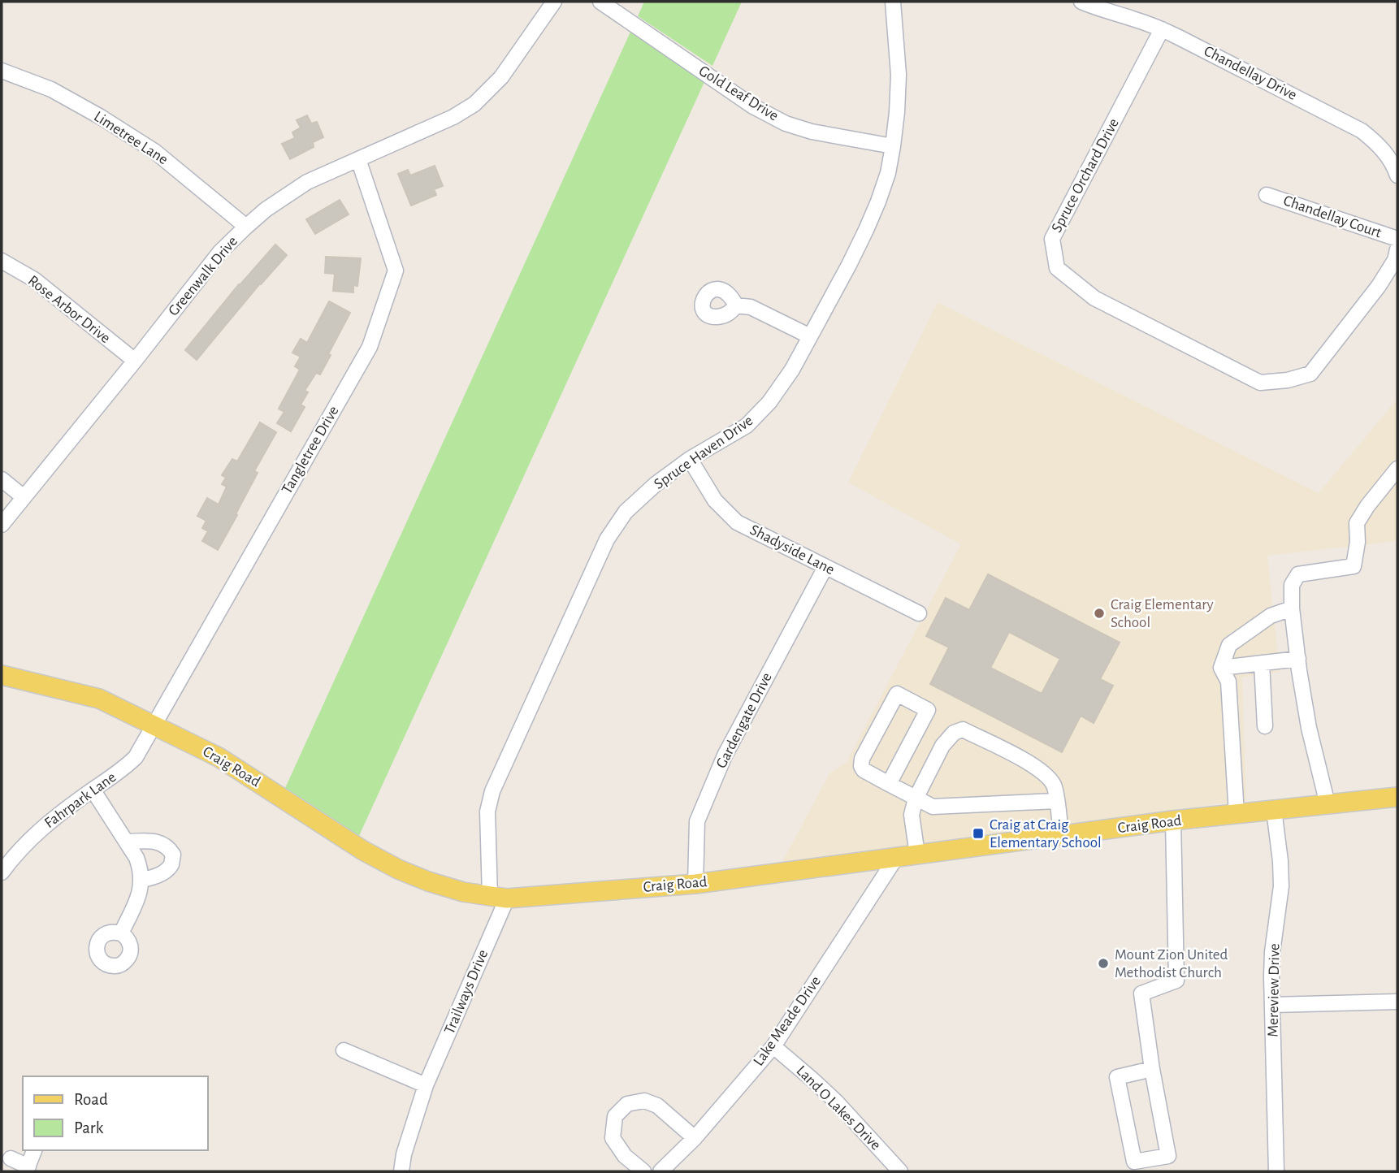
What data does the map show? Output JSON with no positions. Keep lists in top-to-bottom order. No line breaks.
{"streets":{"main road":["Craig Road"],"street":["Chandellay Drive","Gold Leaf Drive","Limetree Lane","Spruce Orchard Drive","Chandellay Court","Greenwalk Drive","Rose Arbor Drive","Tangletree Drive","Spruce Haven Drive","Shadyside Lane","Gardengate Drive","Fahrpark Lane","Mereview Drive","Trailways Drive","Lake Meade Drive","Land O Lakes Drive"]},"crossings":[["Chandellay Drive","Spruce Orchard Drive"],["Gold Leaf Drive","Spruce Haven Drive"],["Limetree Lane","Greenwalk Drive"],["Greenwalk Drive","Rose Arbor Drive"],["Greenwalk Drive","Tangletree Drive"],["Tangletree Drive","Craig Road"],["Tangletree Drive","Fahrpark Lane"],["Spruce Haven Drive","Shadyside Lane"],["Spruce Haven Drive","Craig Road"],["Spruce Haven Drive","Trailways Drive"],["Shadyside Lane","Gardengate Drive"],["Gardengate Drive","Craig Road"],["Craig Road","Fahrpark Lane"],["Craig Road","Mereview Drive"],["Craig Road","Trailways Drive"],["Craig Road","Lake Meade Drive"],["Lake Meade Drive","Land O Lakes Drive"]],"places":{"other":["Craig Elementary School","Mount Zion United Methodist Church"],"transit":["Craig at Craig Elementary School"]},"legend":["Road","Park"]}
